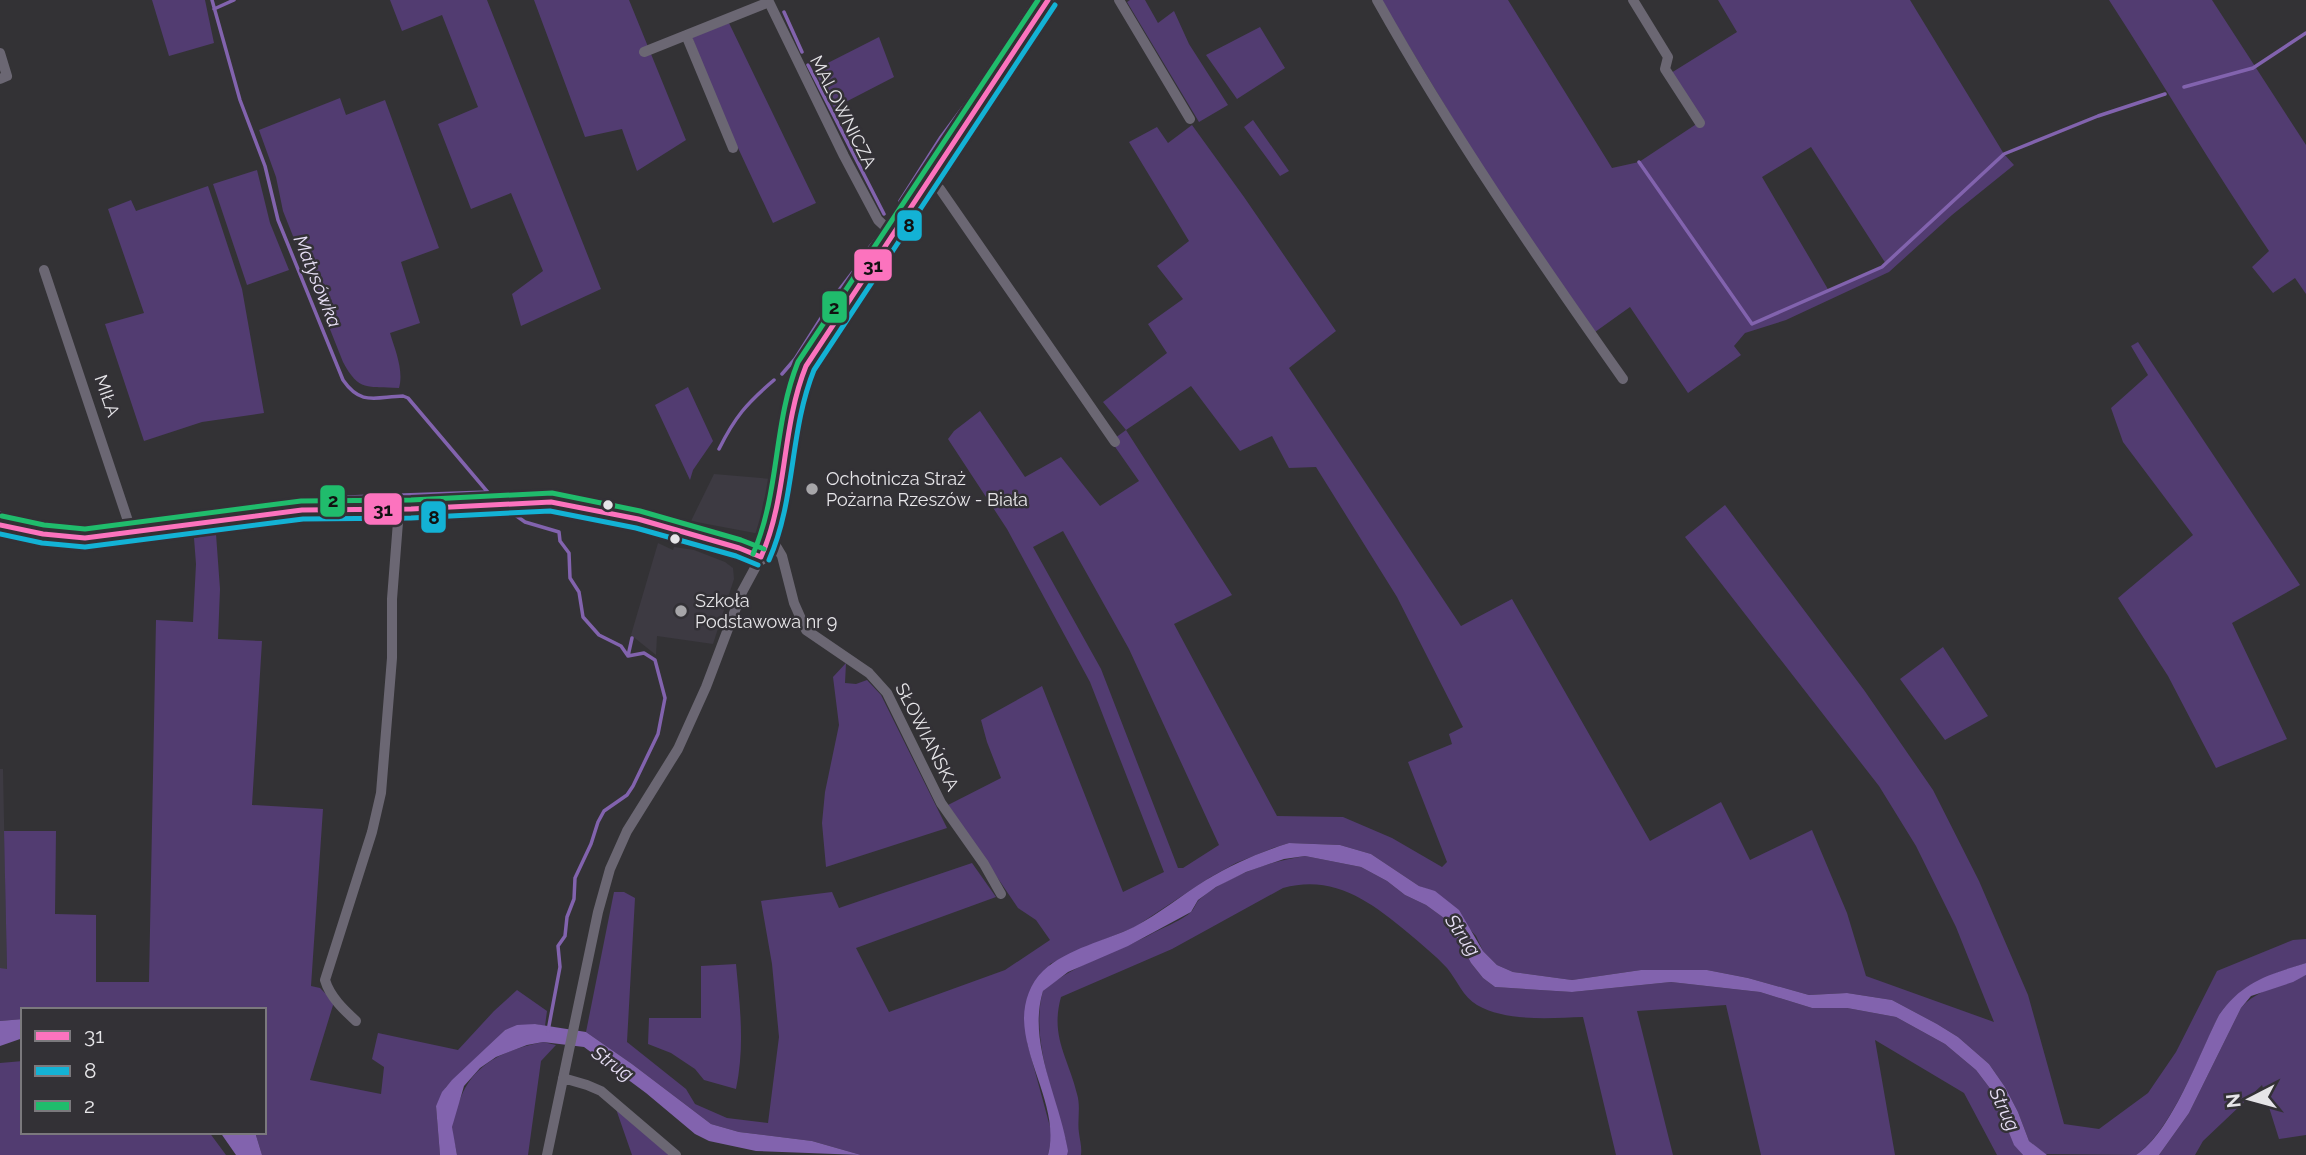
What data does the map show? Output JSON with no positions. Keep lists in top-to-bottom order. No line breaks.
{"streets":{"street":["MALOWNICZA","MIŁA","SŁOWIAŃSKA"]},"water":["Matysówka","Strug"],"places":["Ochotnicza Straż Pożarna Rzeszów - Biała","Szkoła Podstawowa nr 9"],"lines":["transit line 31","transit line 2","transit line 8"],"legend":["31","8","2"],"north":"left"}
